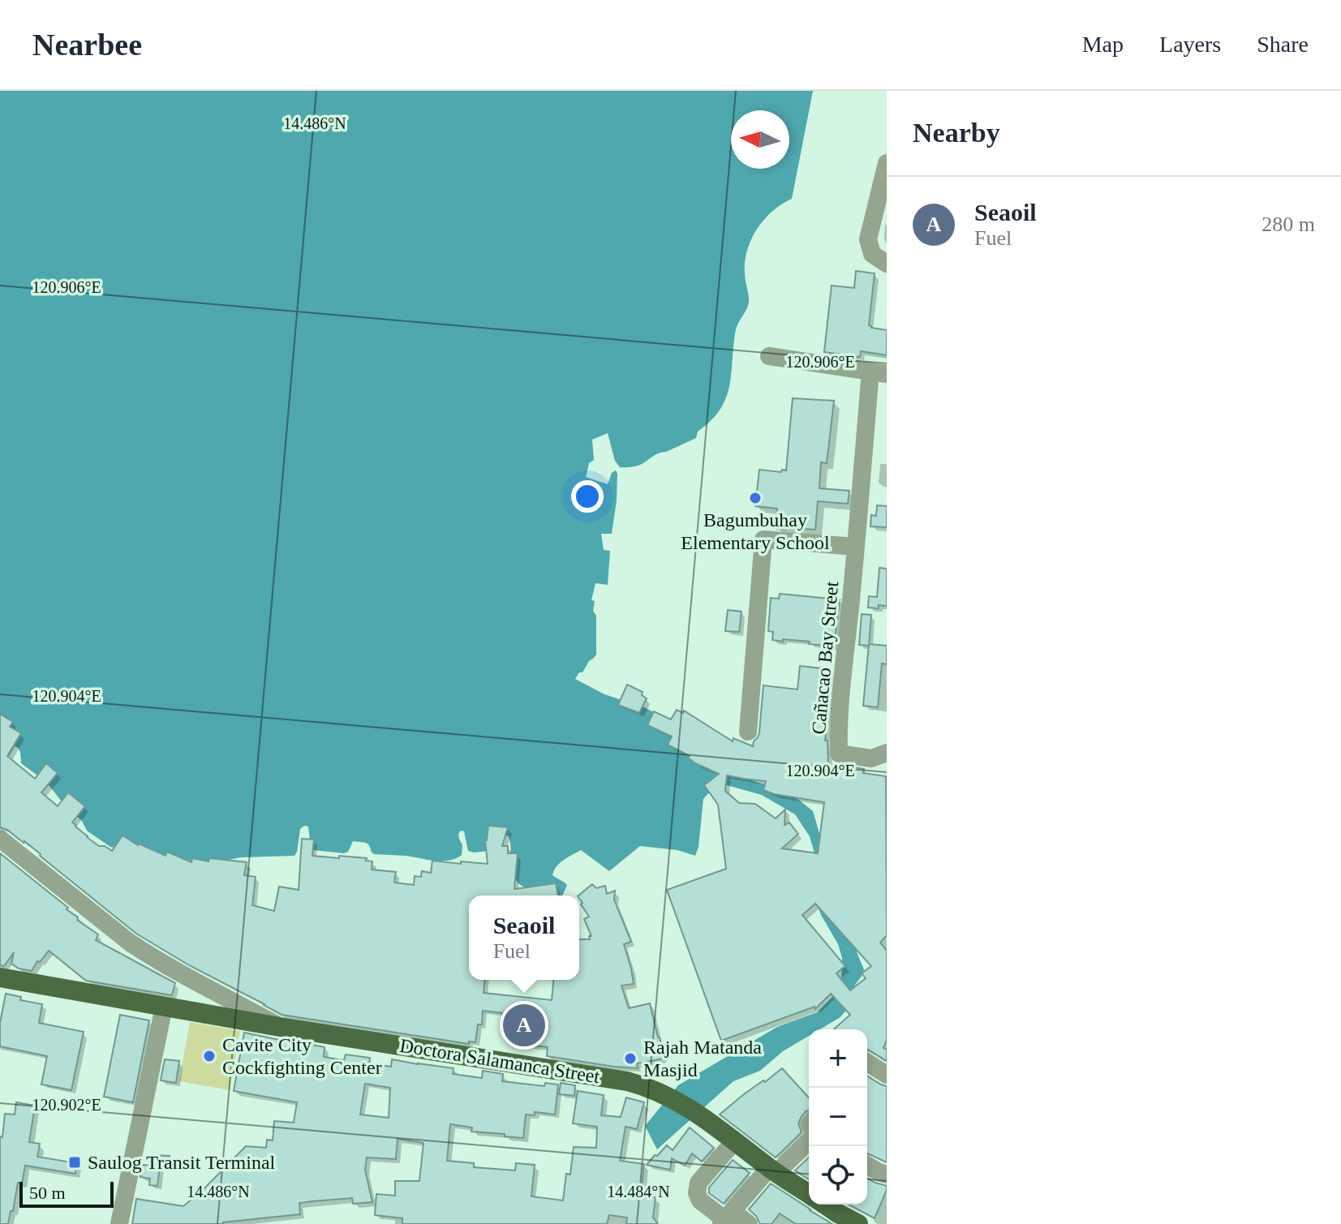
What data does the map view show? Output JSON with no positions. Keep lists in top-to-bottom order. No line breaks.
{"streets":{"main road":["Doctora Salamanca Street"],"street":["Cañacao Bay Street"]},"places":{"other":["Bagumbuhay Elementary School","Cavite City Cockfighting Center","Rajah Matanda Masjid"],"transit":["Saulog Transit Terminal"]},"scale_bar":"50 m","north":"left","page":{"header":"Nearbee","nav":["Map","Layers","Share"],"heading":"Nearby","list":[{"mark":"A","name":"Seaoil","note":"Fuel","value":"280 m"}],"popup":["Seaoil","Fuel"],"pins":"A","map_buttons":["+","−"],"scale":"50 m"},"coordinates":["14.486°N","120.906°E","120.904°E","120.902°E","14.484°N"]}
